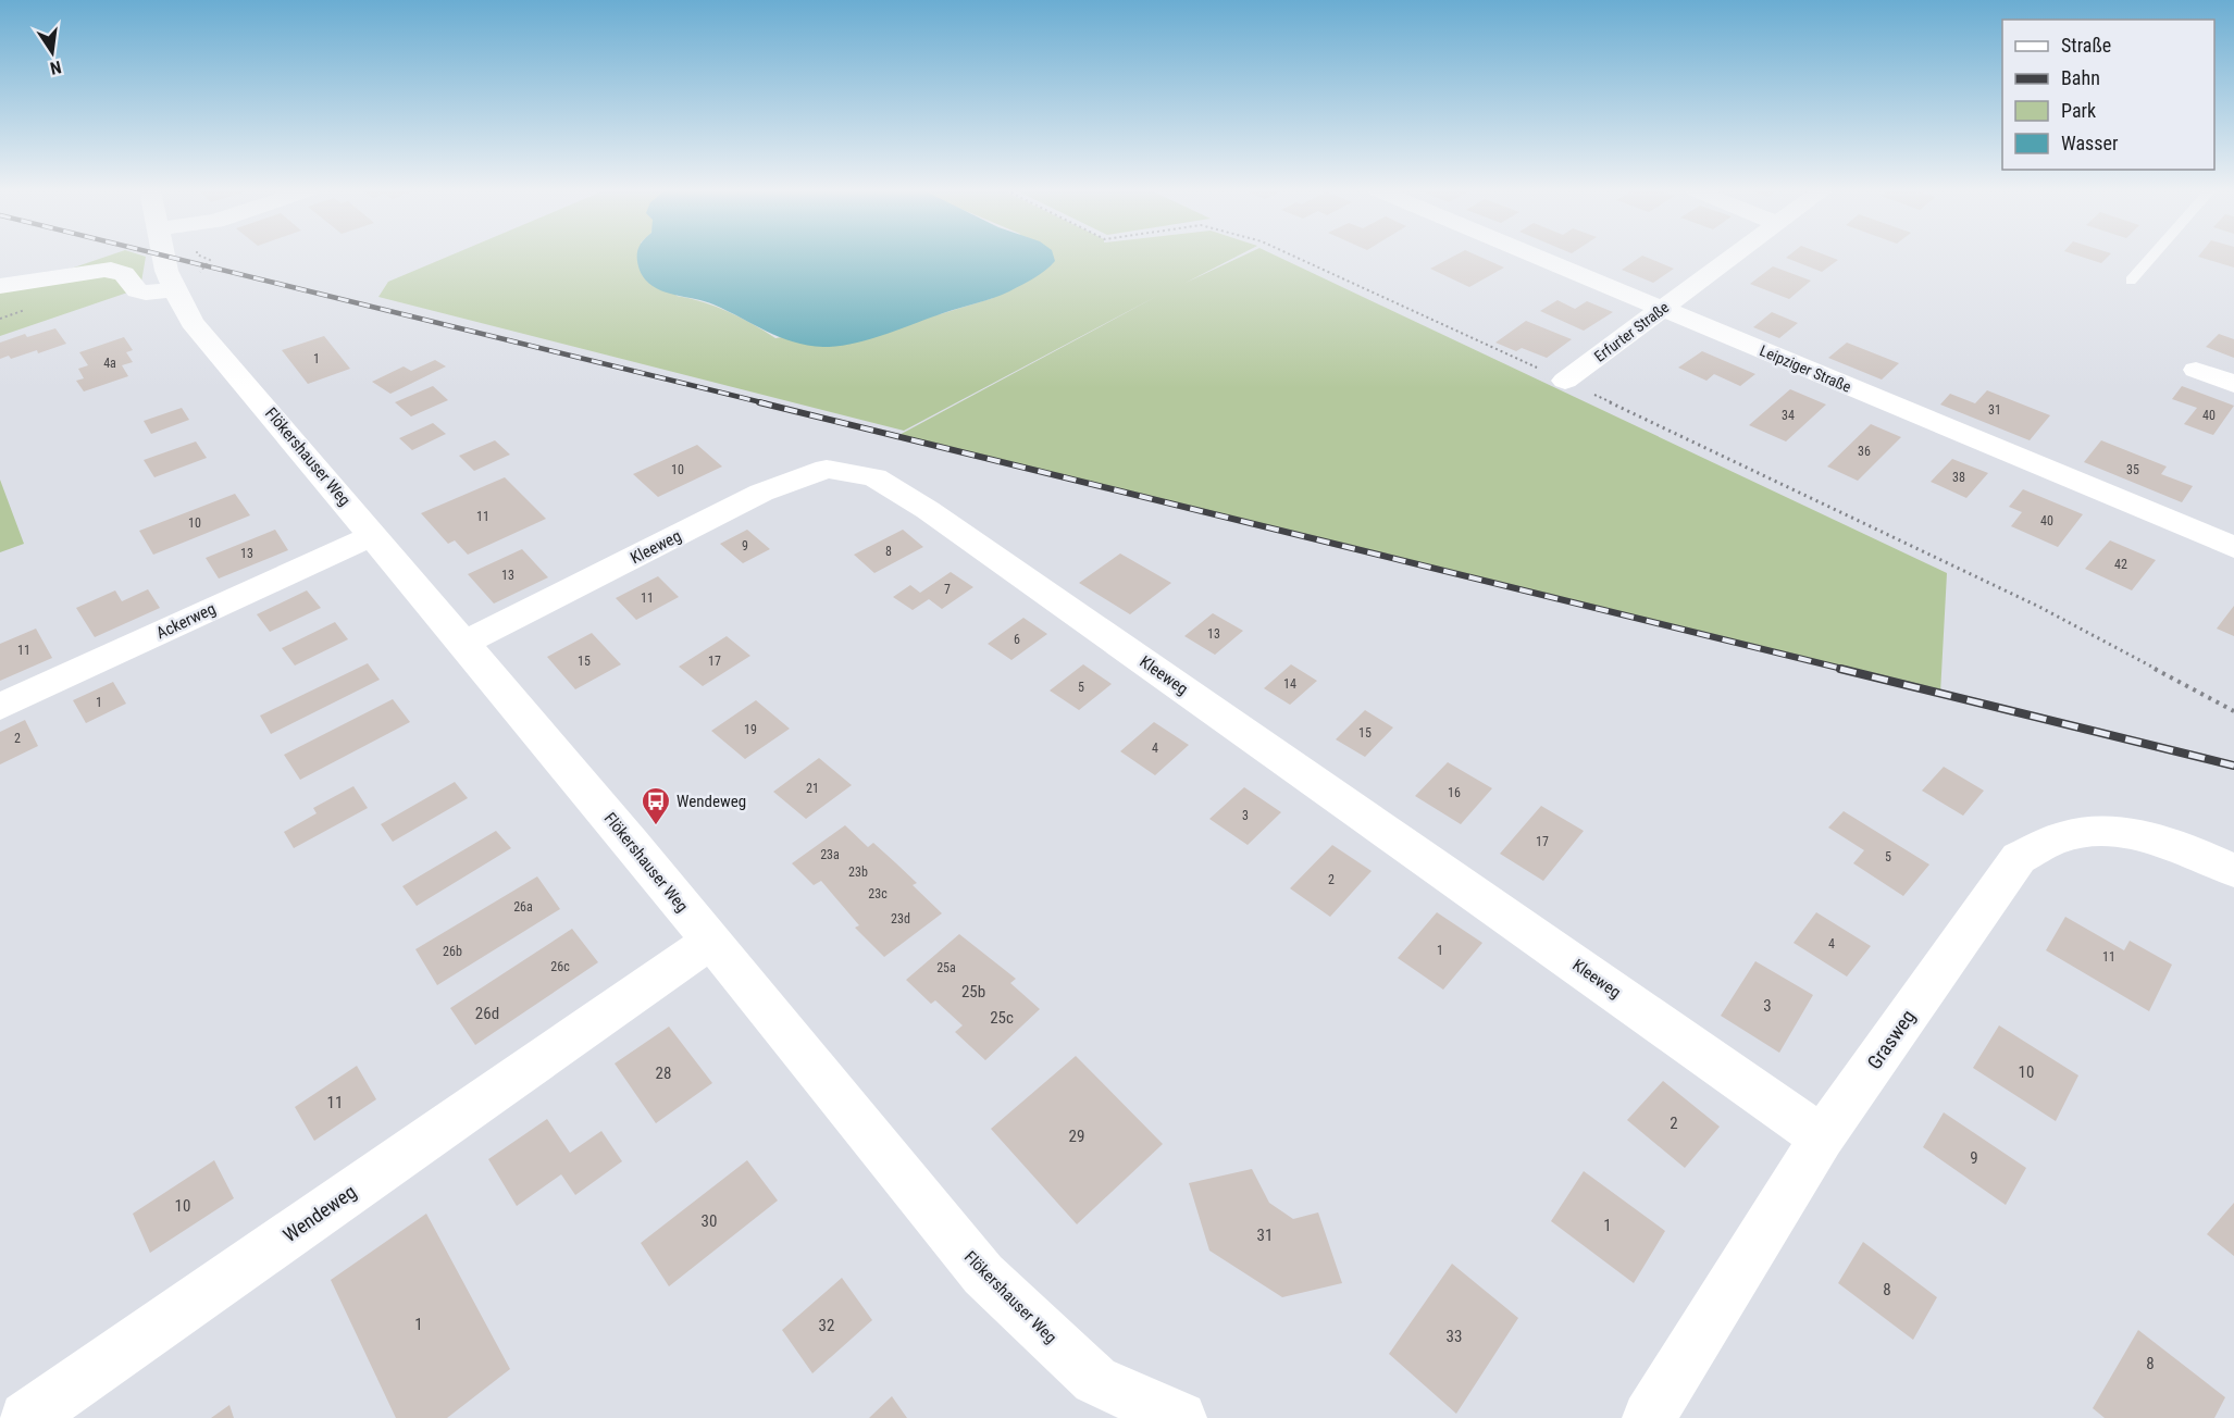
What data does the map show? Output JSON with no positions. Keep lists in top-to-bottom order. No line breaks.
{"streets":{"street":["Erfurter Straße","Leipziger Straße","Flökershauser Weg","Kleeweg","Ackerweg","Grasweg","Wendeweg"]},"crossings":[["Erfurter Straße","Leipziger Straße"],["Flökershauser Weg","Kleeweg"],["Flökershauser Weg","Ackerweg"],["Flökershauser Weg","Wendeweg"],["Kleeweg","Grasweg"]],"places":{"bus stop":["Wendeweg"]},"house_numbers":["1","4a","31","34","40","36","10","35","38","11","40","10","9","8","13","42","13","7","11","13","6","11","15","17","14","5","1","19","15","2","4","21","16","3","17","23a","5","23b","2","23c","26a","23d","4","1","26b","11","26c","25a","25b","3","26d","25c","10","28","11","2","29","9","10","30","1","31","8","1","32","33","8"],"legend":["Straße","Bahn","Park","Wasser"],"north":"bottom"}
